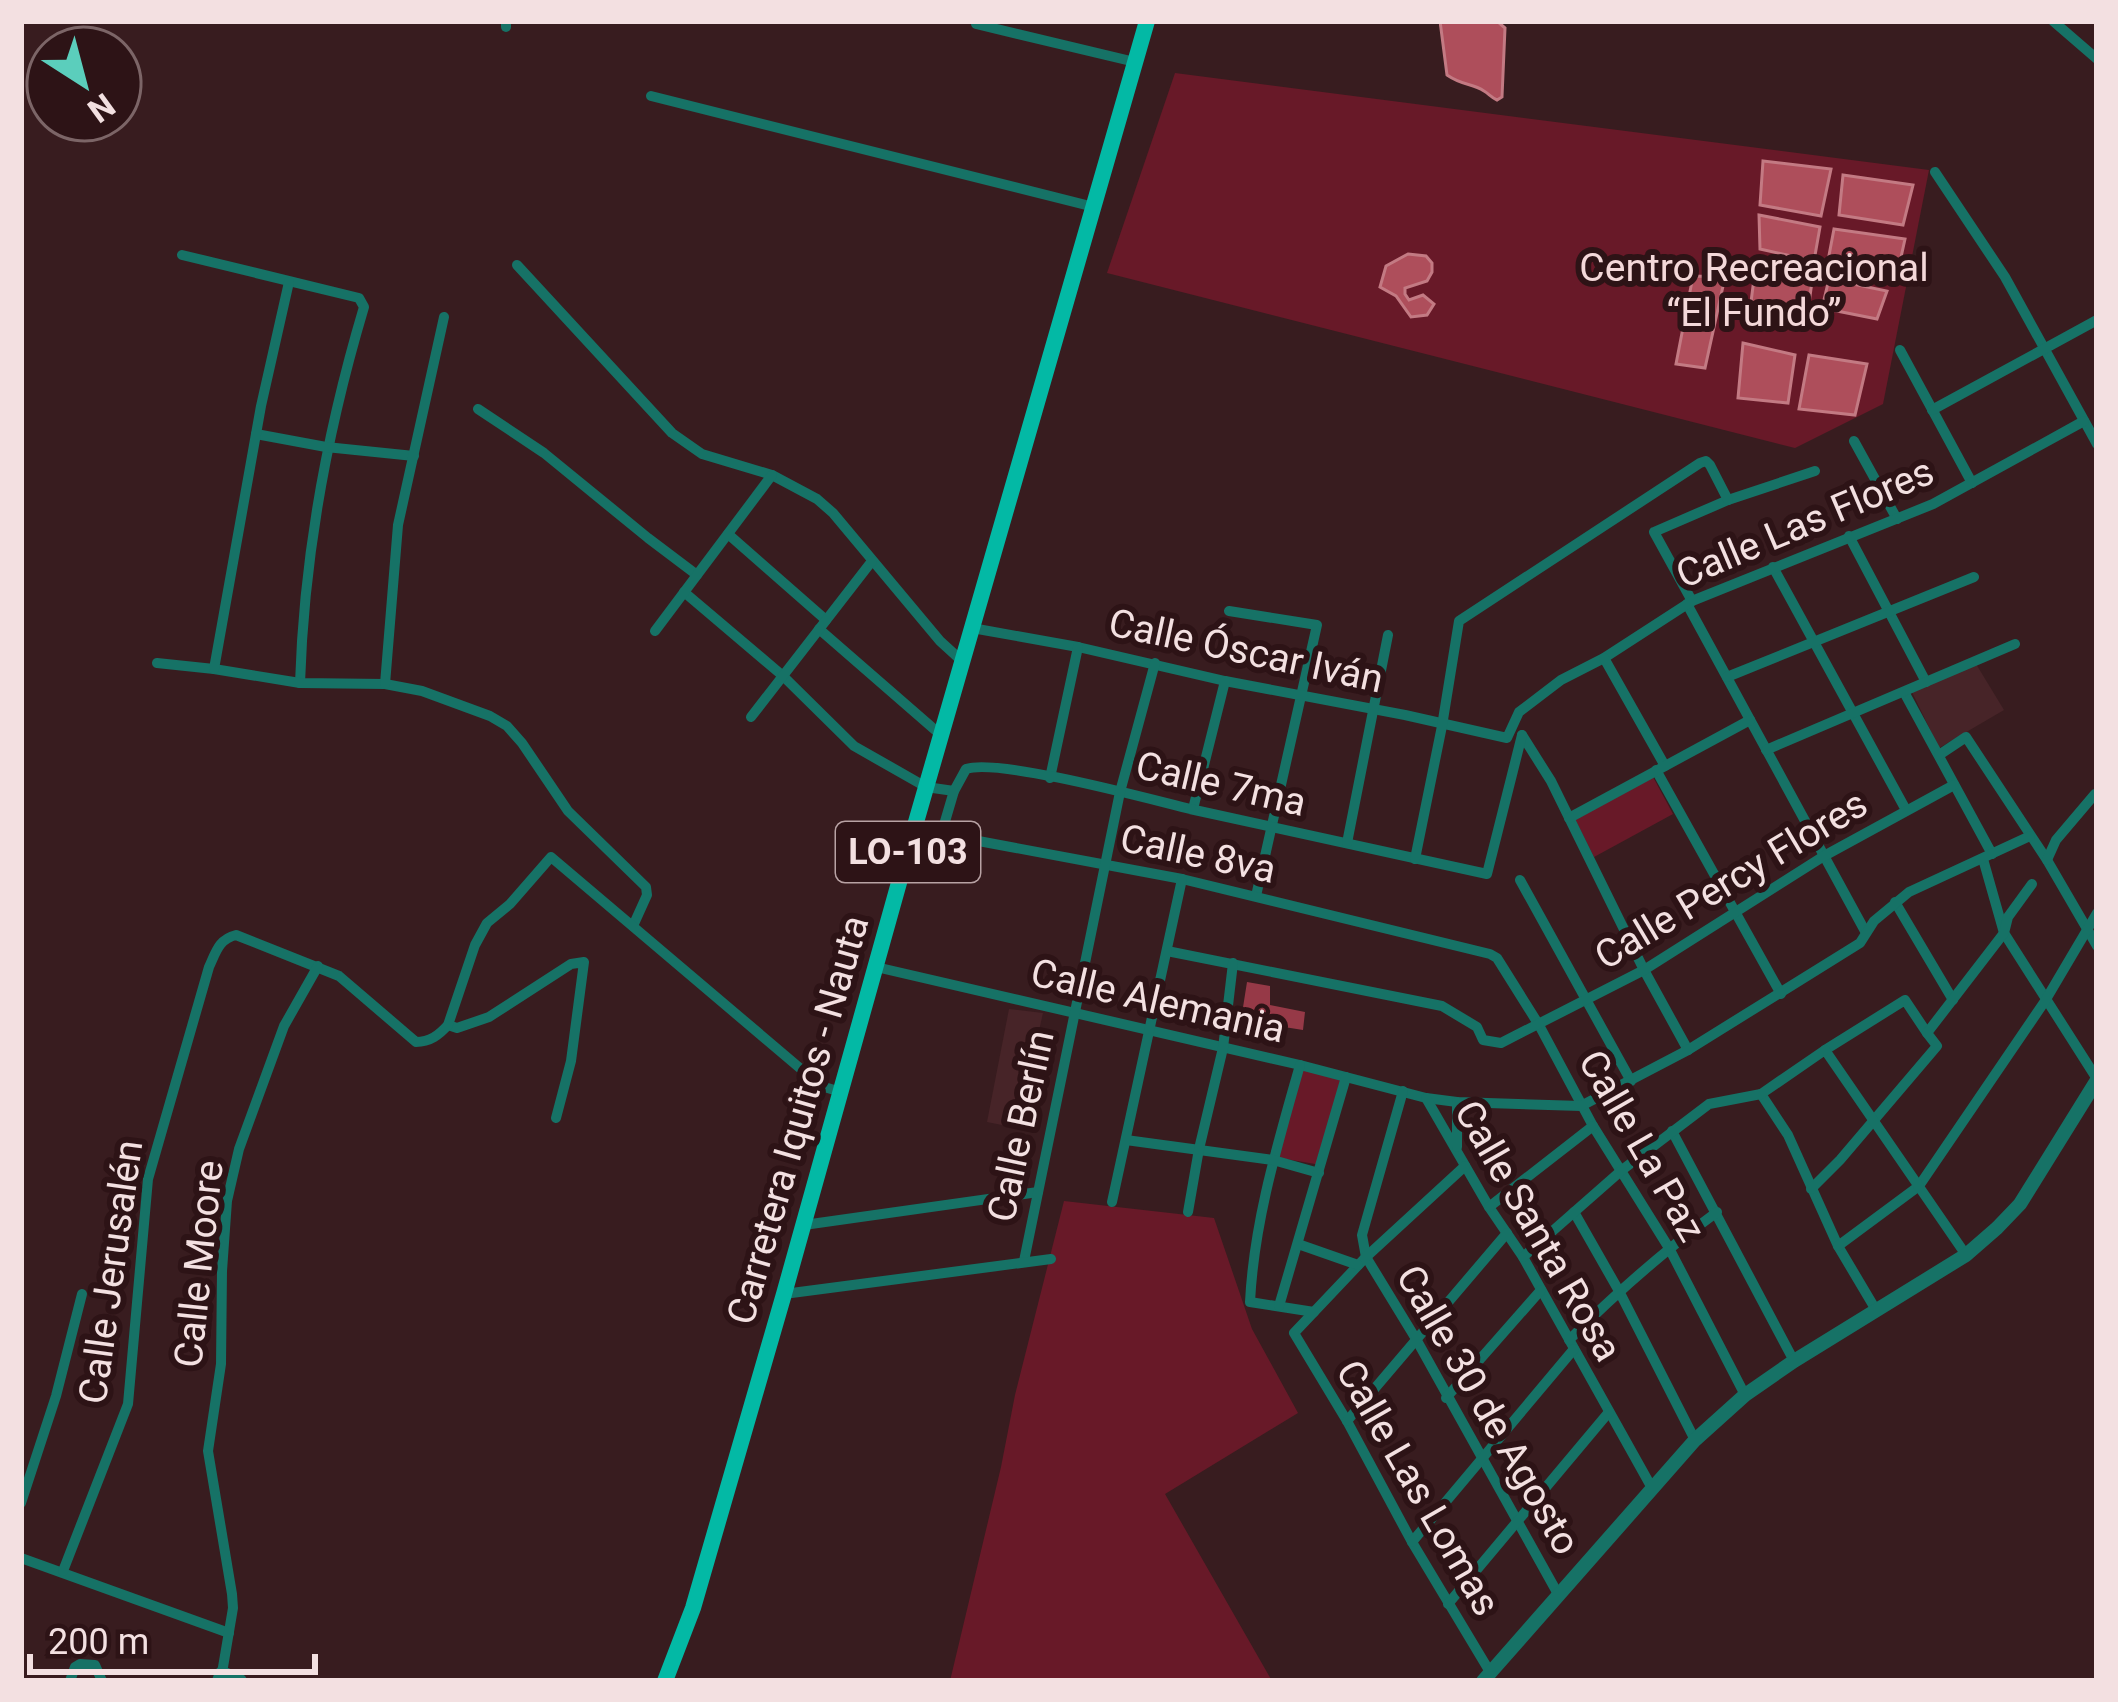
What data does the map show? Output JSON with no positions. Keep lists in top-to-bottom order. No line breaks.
{"streets":{"main road":["LO-103","Carretera Iquitos - Nauta"],"street":["Calle Las Flores","Calle Óscar Iván","Calle 7ma","Calle 8va","Calle Percy Flores","Calle Alemania","Calle Berlín","Calle La Paz","Calle Santa Rosa","Calle Moore","Calle Jerusalén","Calle 30 de Agosto","Calle Las Lomas"]},"crossings":[["Calle Las Flores","Calle Óscar Iván"],["Calle Óscar Iván","Carretera Iquitos - Nauta"],["Calle Óscar Iván","Calle Berlín"],["Calle 7ma","Calle Berlín"],["Calle 8va","Carretera Iquitos - Nauta"],["Calle 8va","Calle Berlín"],["Calle 8va","Calle La Paz"],["Calle Percy Flores","Calle La Paz"],["Calle Alemania","Carretera Iquitos - Nauta"],["Calle Alemania","Calle Berlín"],["Calle Alemania","Calle Santa Rosa"],["Calle La Paz","Calle Santa Rosa"],["Calle Moore","Calle Jerusalén"]],"parks":["Centro Recreacional “El Fundo”"],"scale_bar":"200 m","north":"bottom right"}
